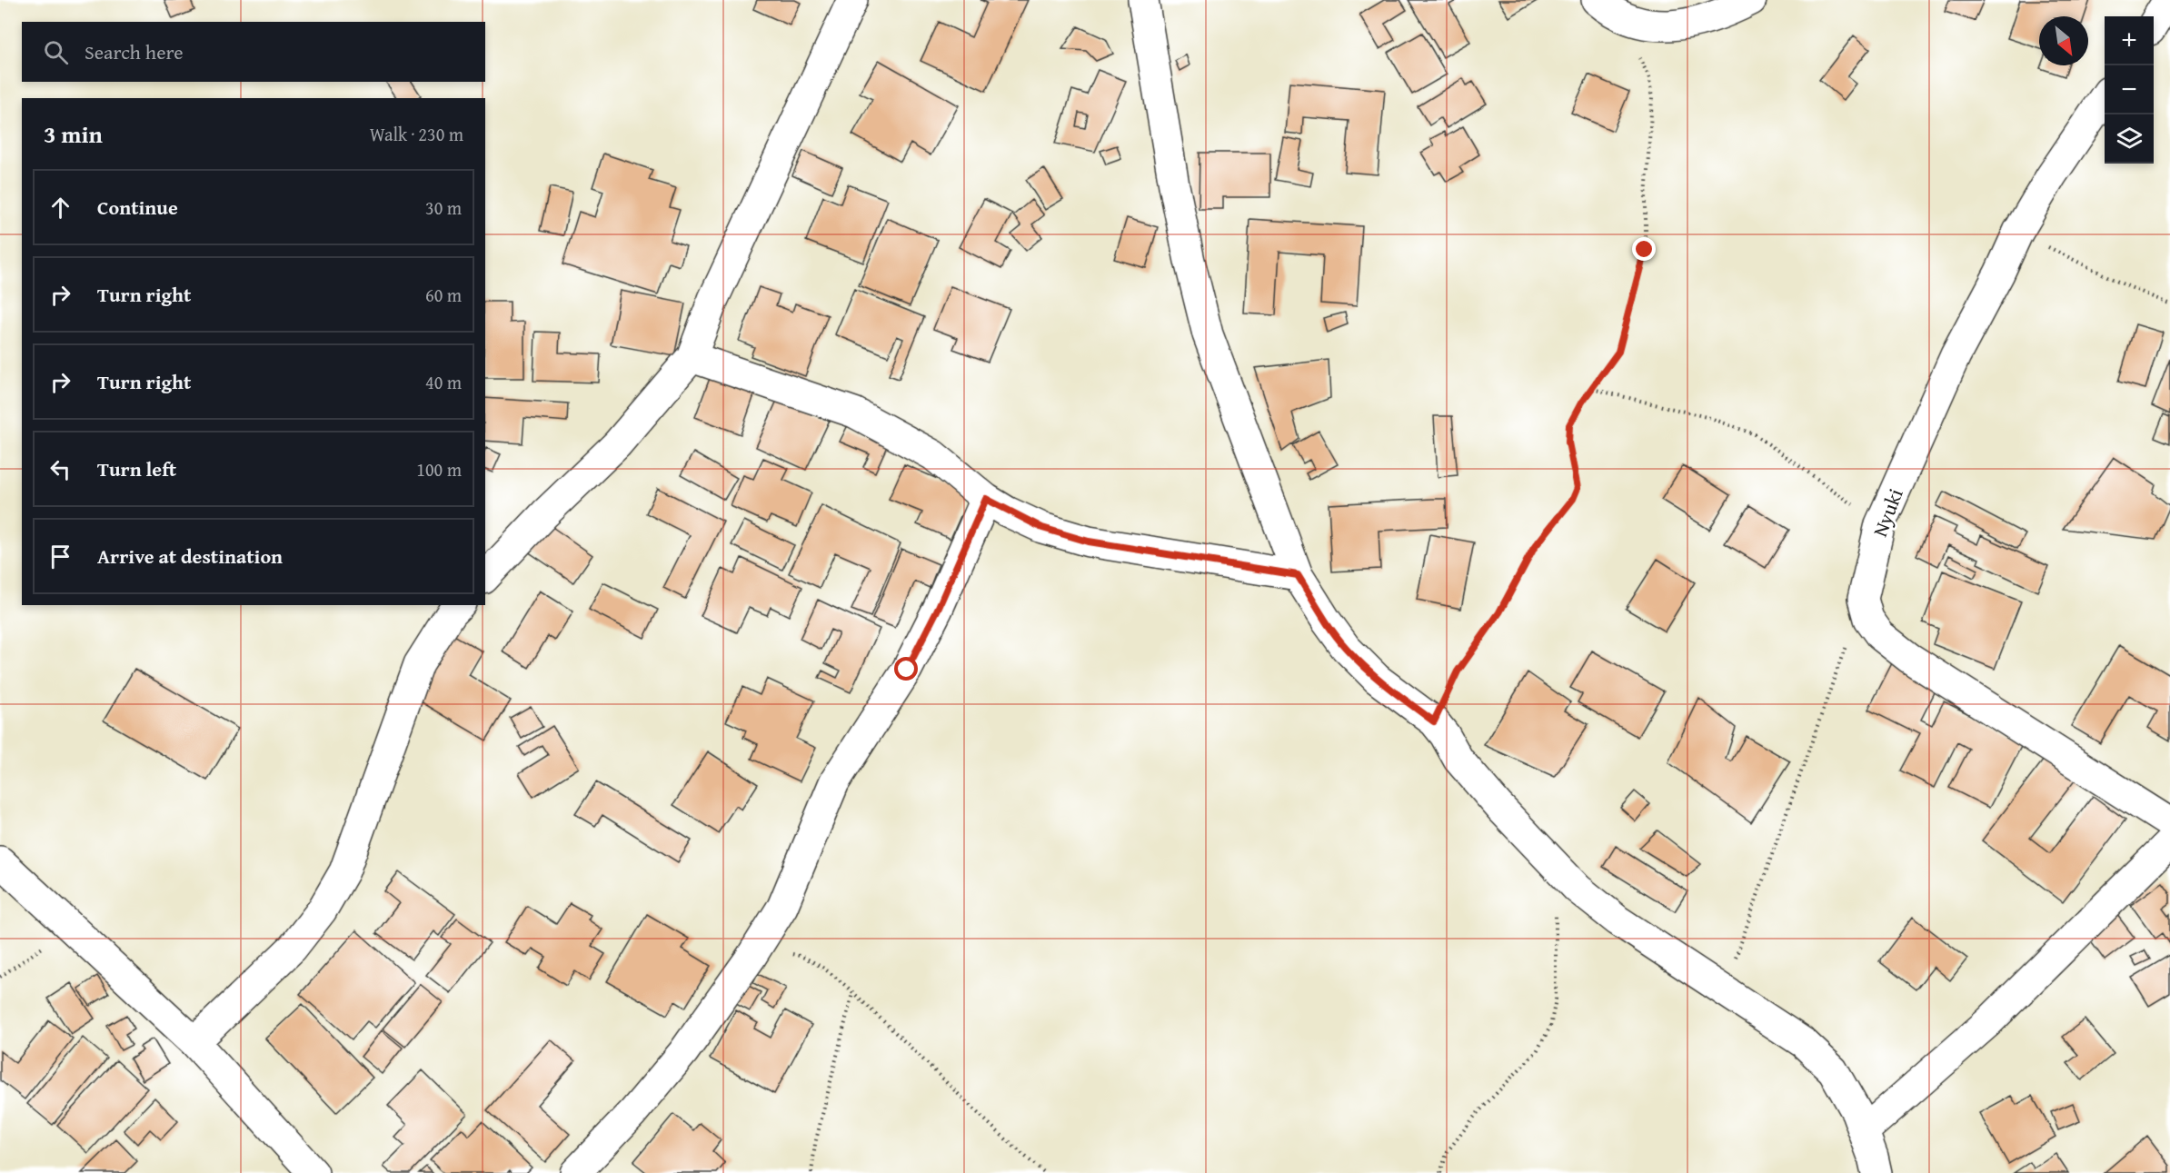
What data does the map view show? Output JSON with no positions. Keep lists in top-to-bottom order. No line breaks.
{"streets":{"street":["Nyuki"]},"north":"bottom right","page":{"map_buttons":["+","−"],"search":"Search here","heading":["3 min","Walk · 230 m"],"list":[["Continue","30 m"],["Turn right","60 m"],["Turn right","40 m"],["Turn left","100 m"],"Arrive at destination"]}}
